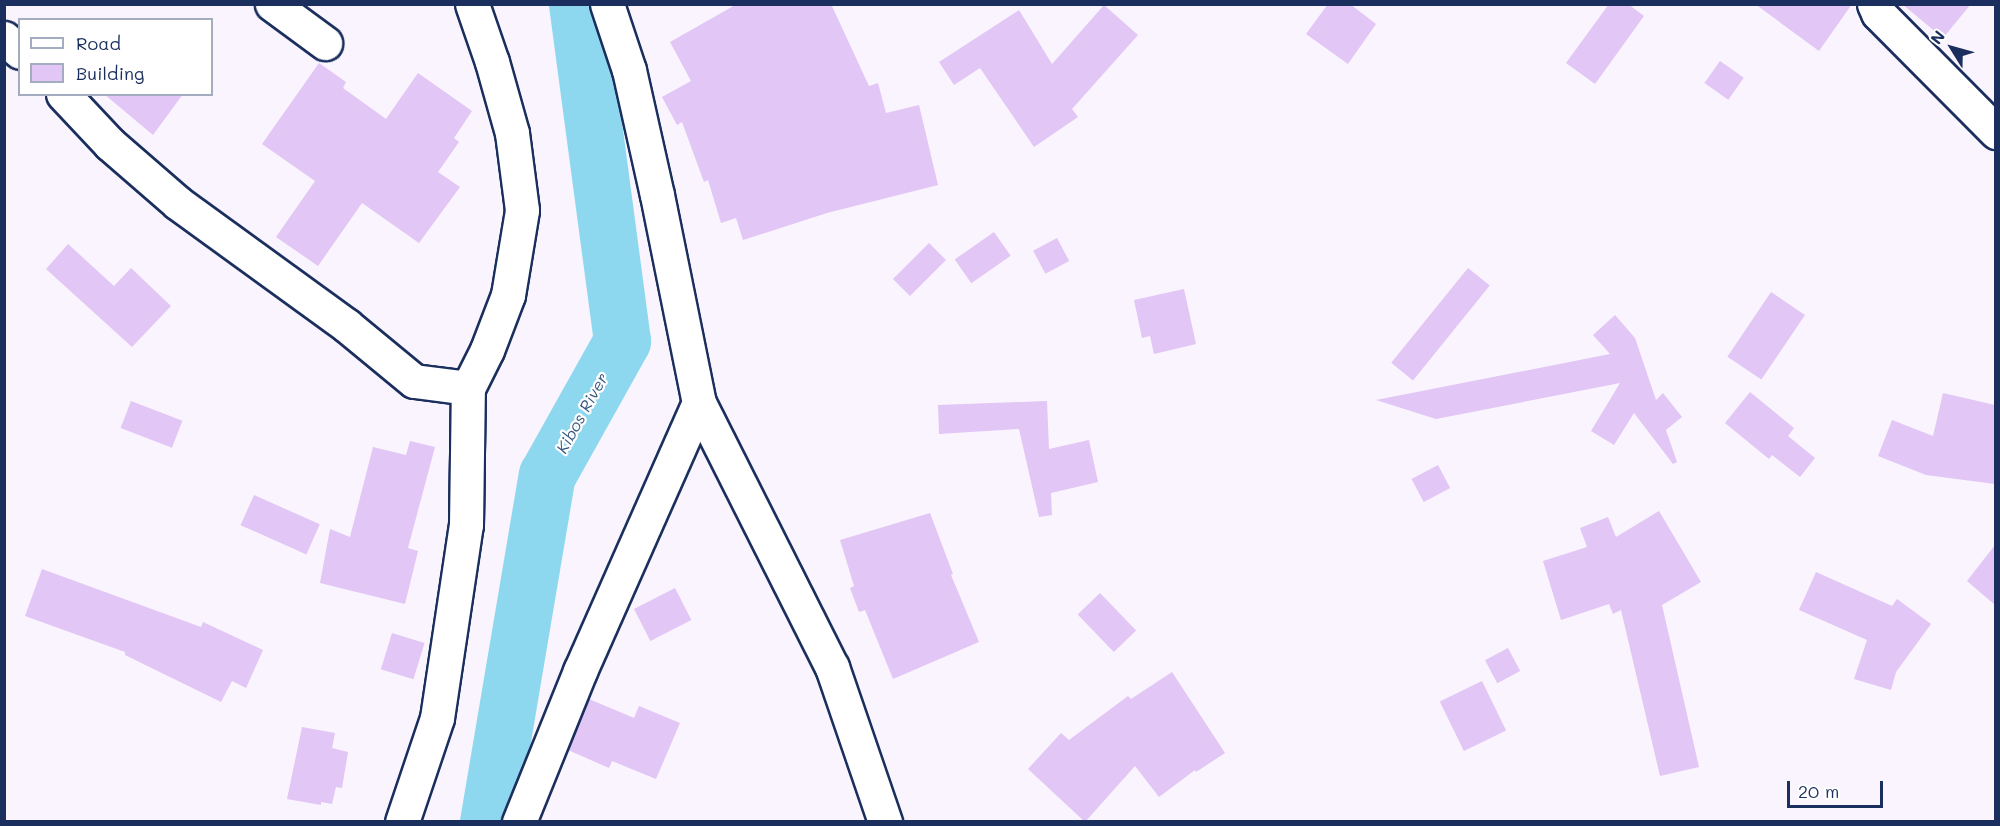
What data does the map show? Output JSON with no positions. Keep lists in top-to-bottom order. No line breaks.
{"water":["Kibos River"],"legend":["Road","Building"],"scale_bar":"20 m","north":"top left"}
